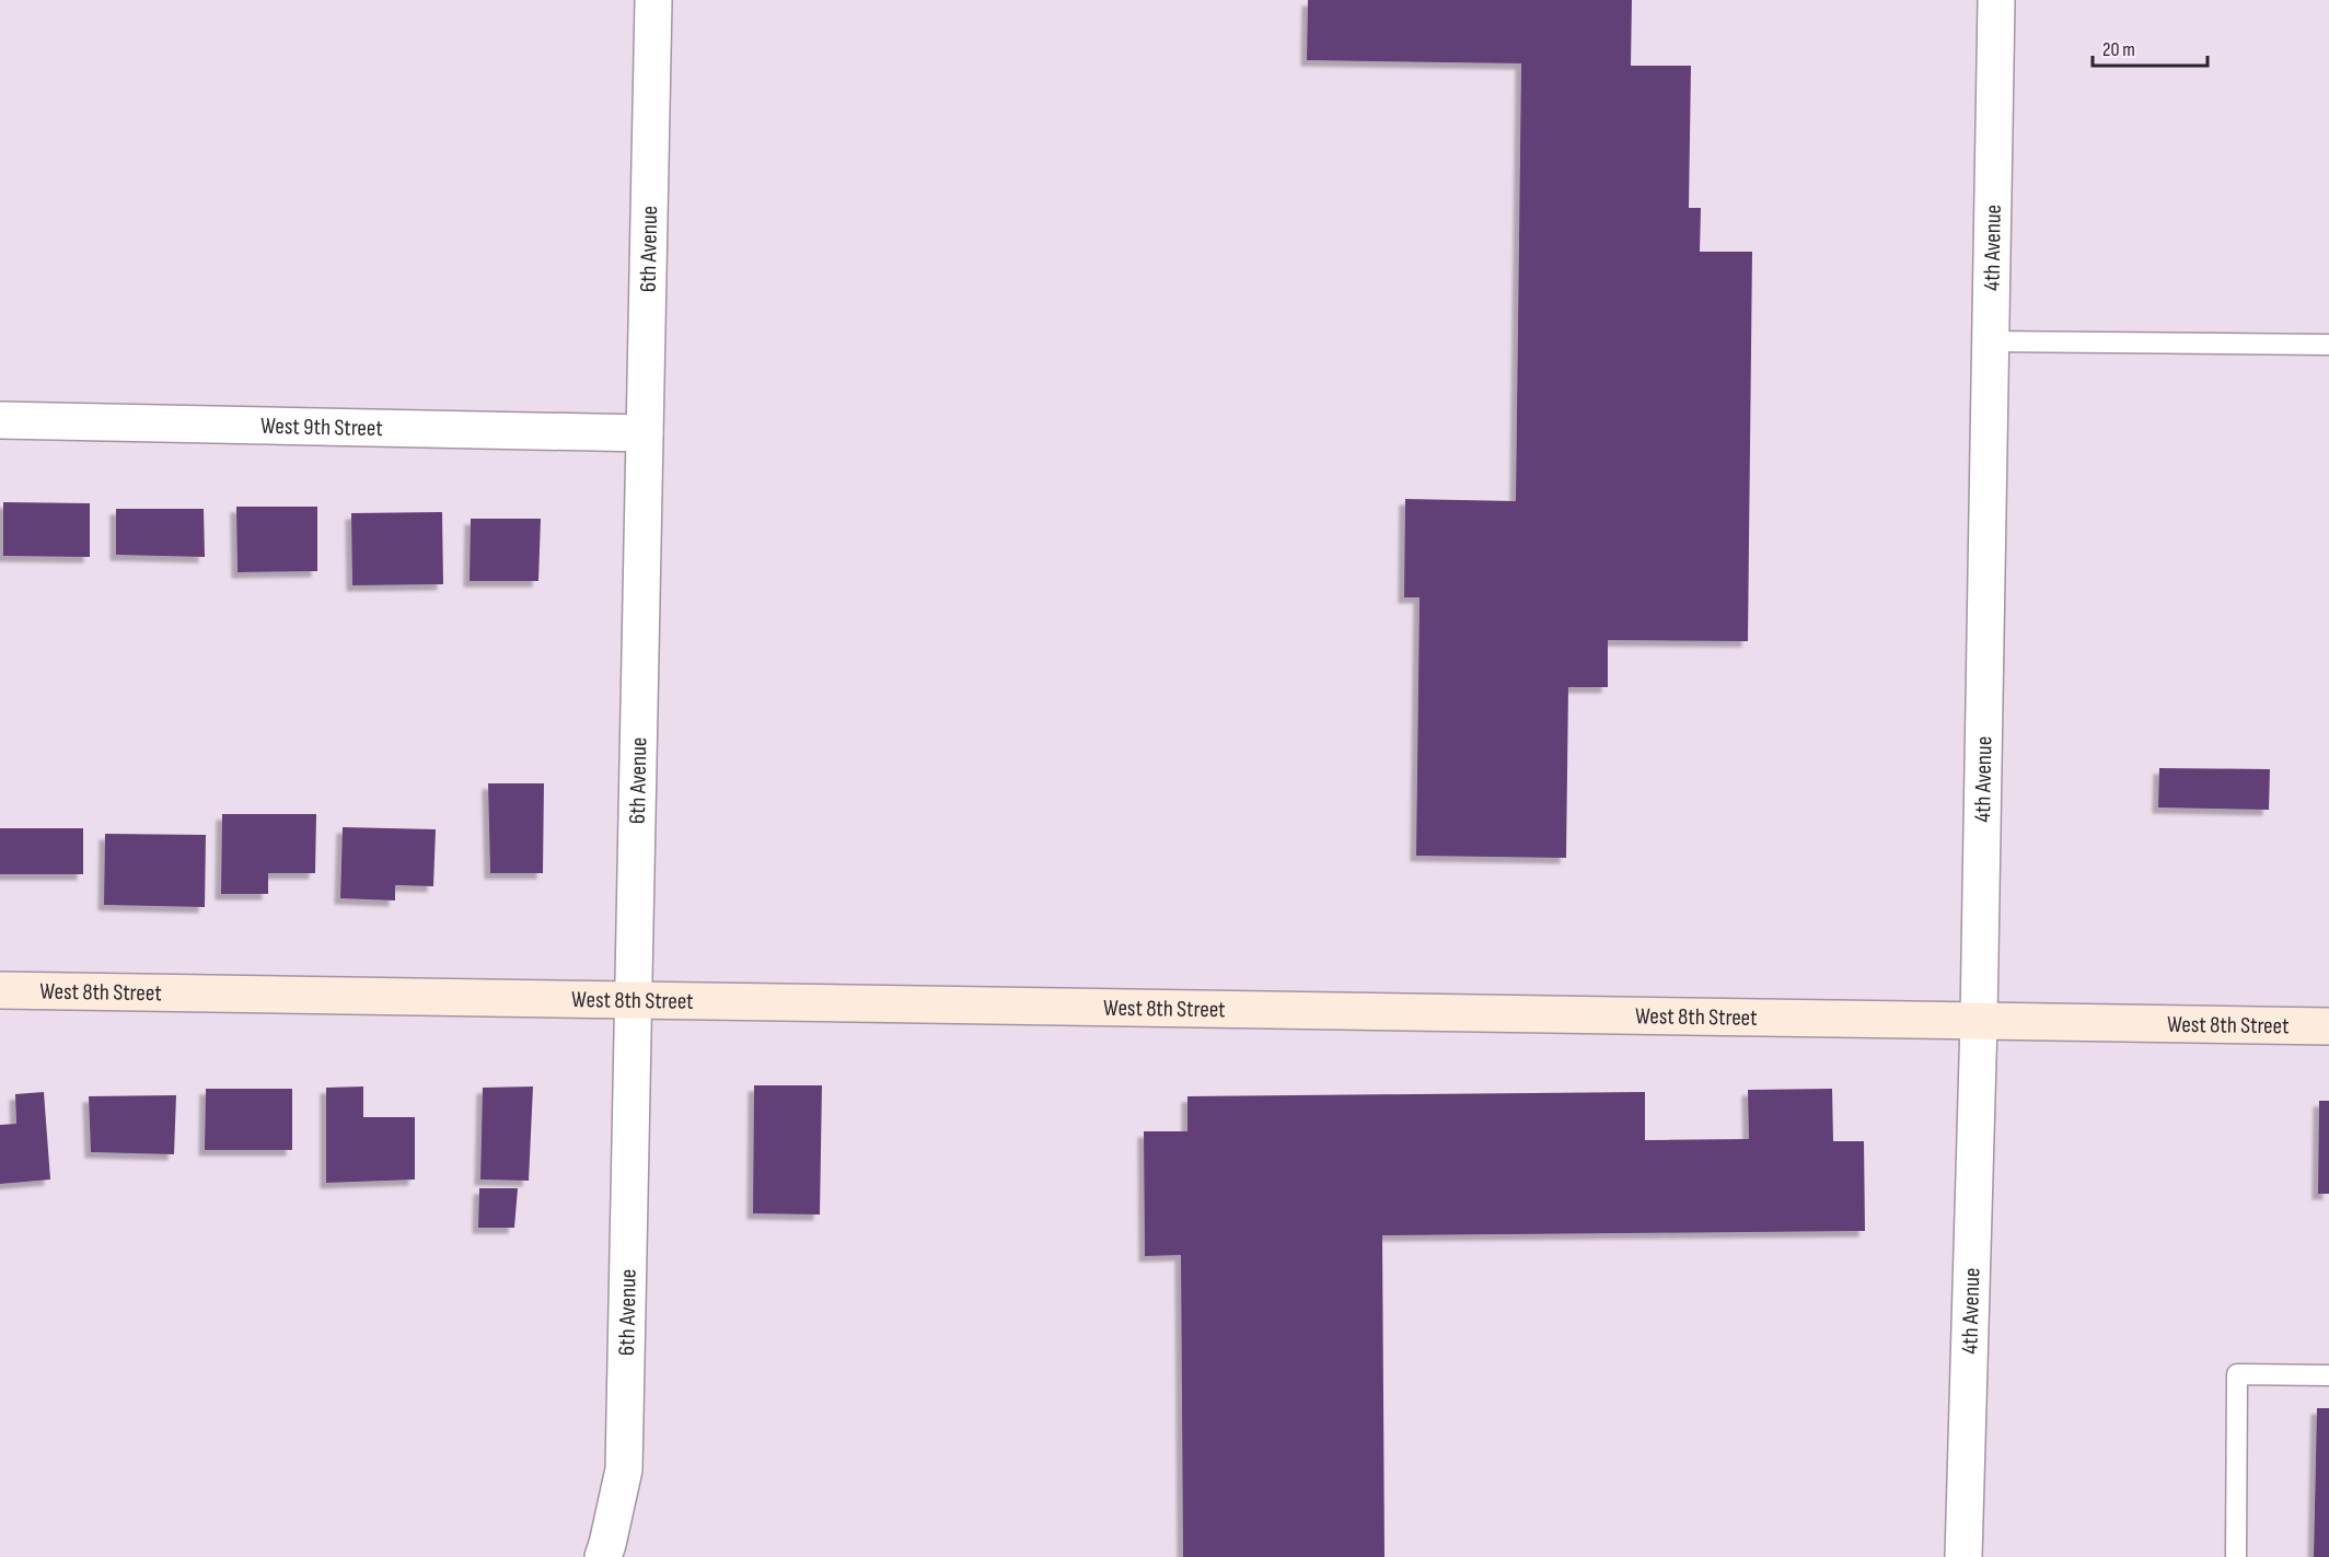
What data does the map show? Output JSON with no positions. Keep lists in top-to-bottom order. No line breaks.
{"streets":{"street":["4th Avenue","6th Avenue","West 9th Street","West 8th Street"]},"crossings":[["4th Avenue","West 8th Street"],["6th Avenue","West 9th Street"],["6th Avenue","West 8th Street"]],"scale_bar":"20 m"}
